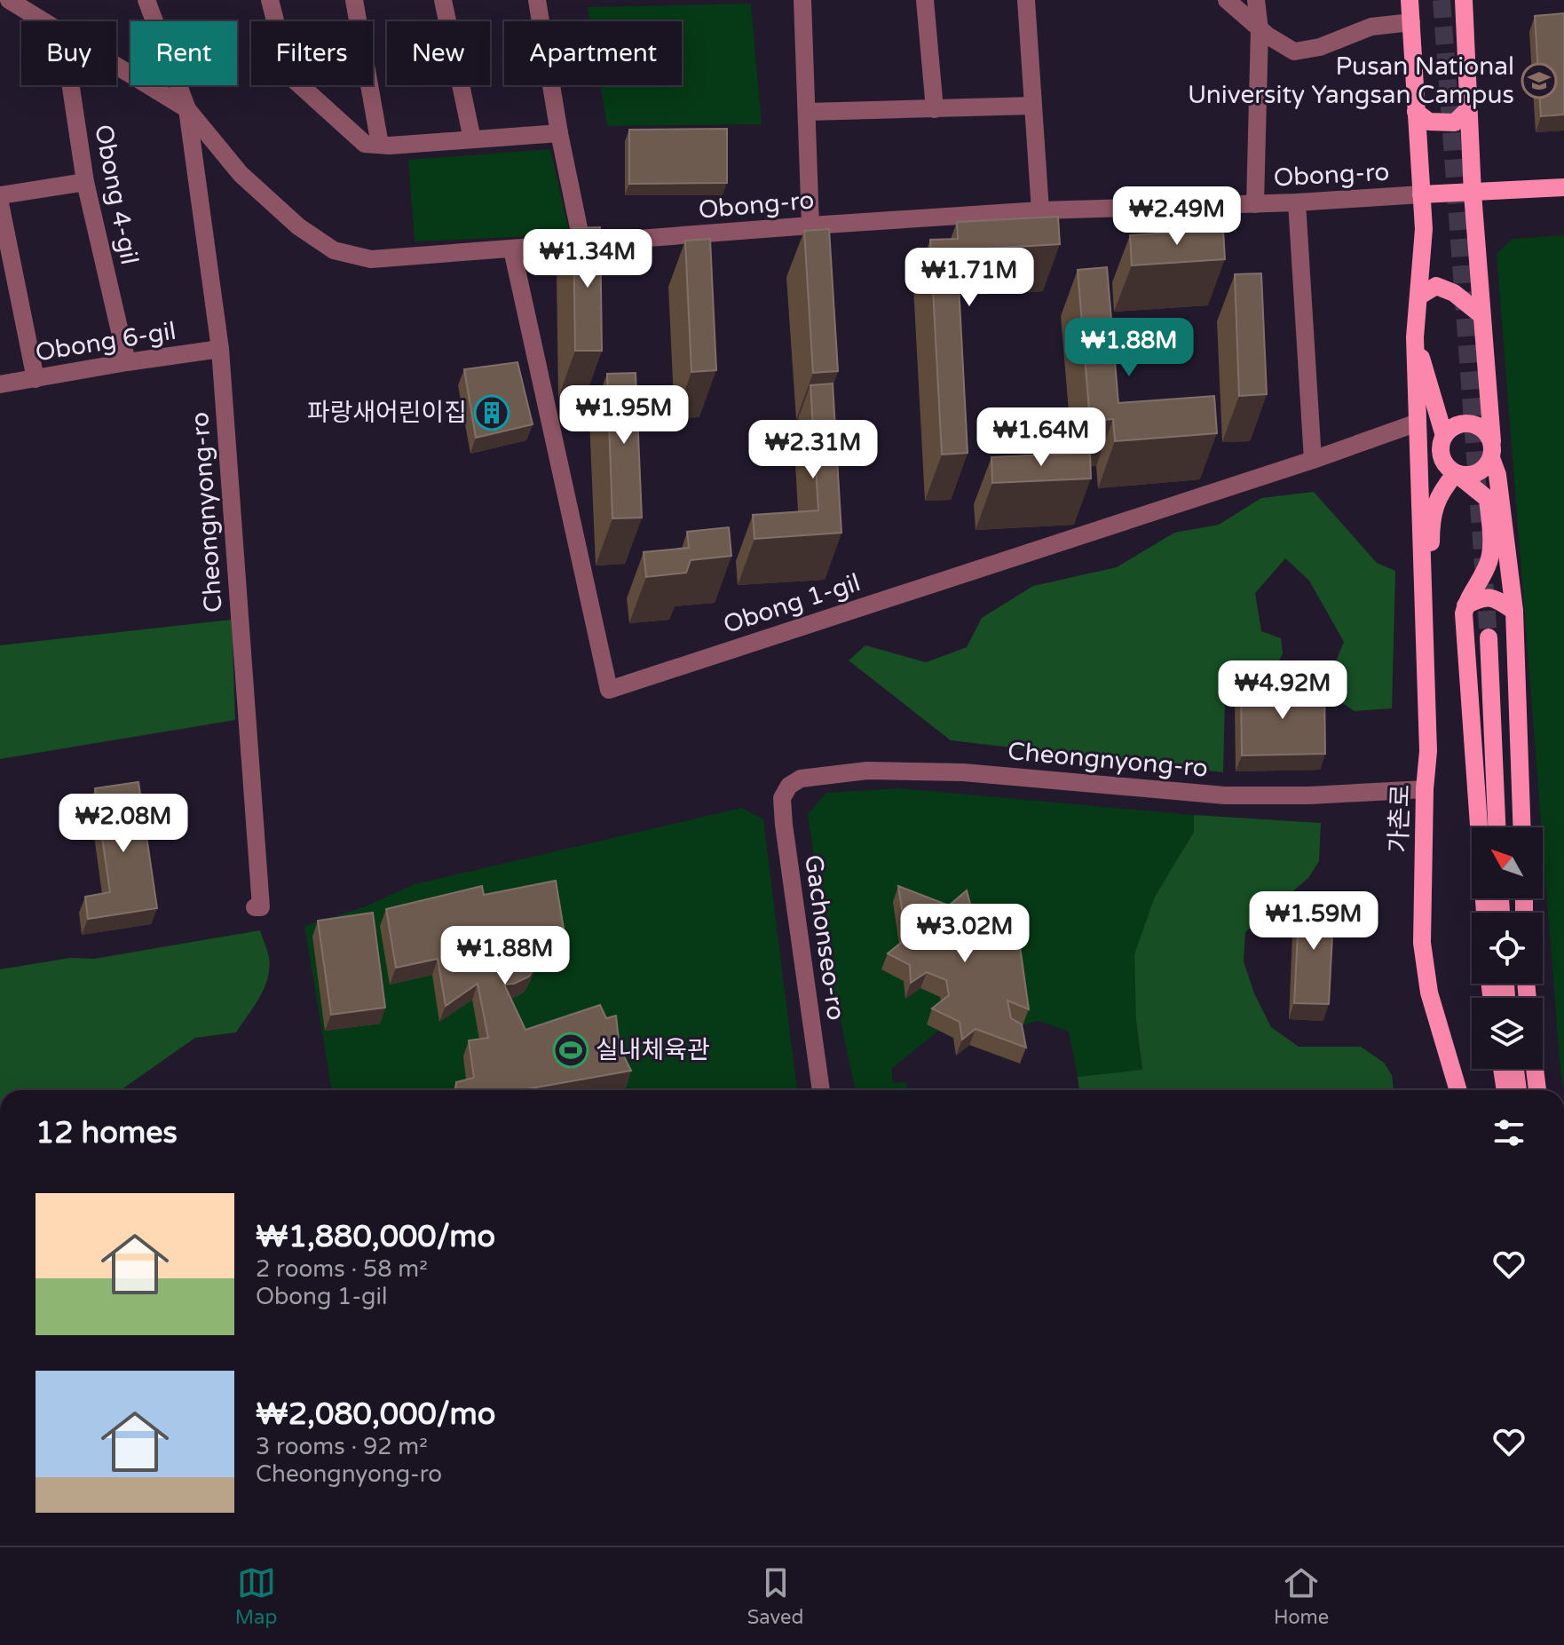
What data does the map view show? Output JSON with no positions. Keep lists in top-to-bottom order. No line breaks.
{"streets":{"main road":["가촌로"],"street":["Obong-ro","Obong 4-gil","Obong 6-gil","Cheongnyong-ro","Obong 1-gil","Gachonseo-ro"]},"crossings":[["Obong-ro","Cheongnyong-ro"],["Obong-ro","Obong 1-gil"],["Obong 4-gil","Obong 6-gil"],["Obong 6-gil","Cheongnyong-ro"],["Cheongnyong-ro","가촌로"],["Cheongnyong-ro","Gachonseo-ro"],["Obong 1-gil","가촌로"]],"places":{"school or university":["Pusan National University Yangsan Campus"],"building":["파랑새어린이집"],"sports":["실내체육관"]},"north":"top left","page":{"chip":["Buy","Rent","Filters","New","Apartment"],"price":["₩2.49M","₩1.34M","₩1.71M","₩1.88M","₩1.95M","₩1.64M","₩2.31M","₩4.92M","₩2.08M","₩1.59M","₩3.02M","₩1.88M"],"heading":"12 homes","list":[{"name":"₩1,880,000/mo","note":"2 rooms · 58 m² · Obong 1-gil"},{"name":"₩2,080,000/mo","note":"3 rooms · 92 m² · Cheongnyong-ro"}],"tabs":["Map","Saved","Home"]}}
